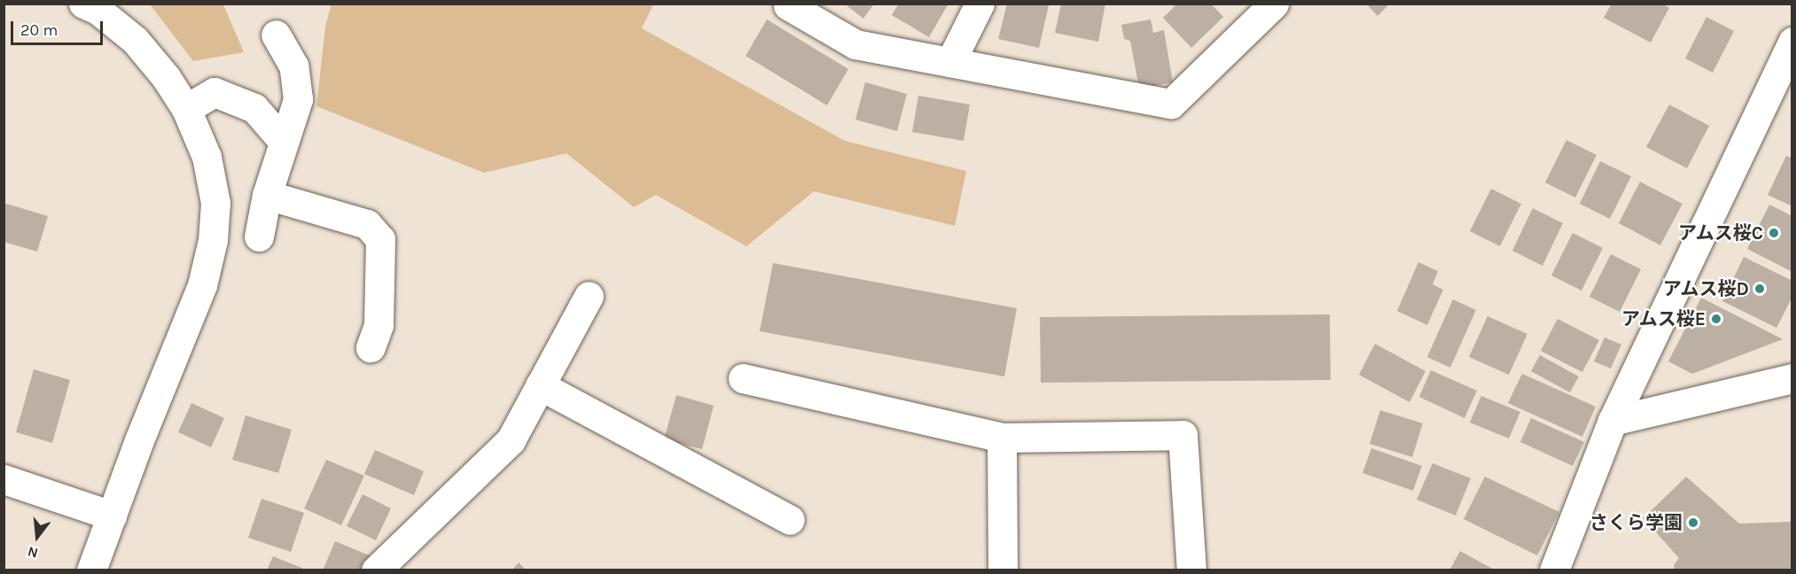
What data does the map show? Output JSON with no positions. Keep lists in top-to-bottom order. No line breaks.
{"places":["アムス桜C","アムス桜D","アムス桜E","さくら学園"],"scale_bar":"20 m","north":"bottom"}
